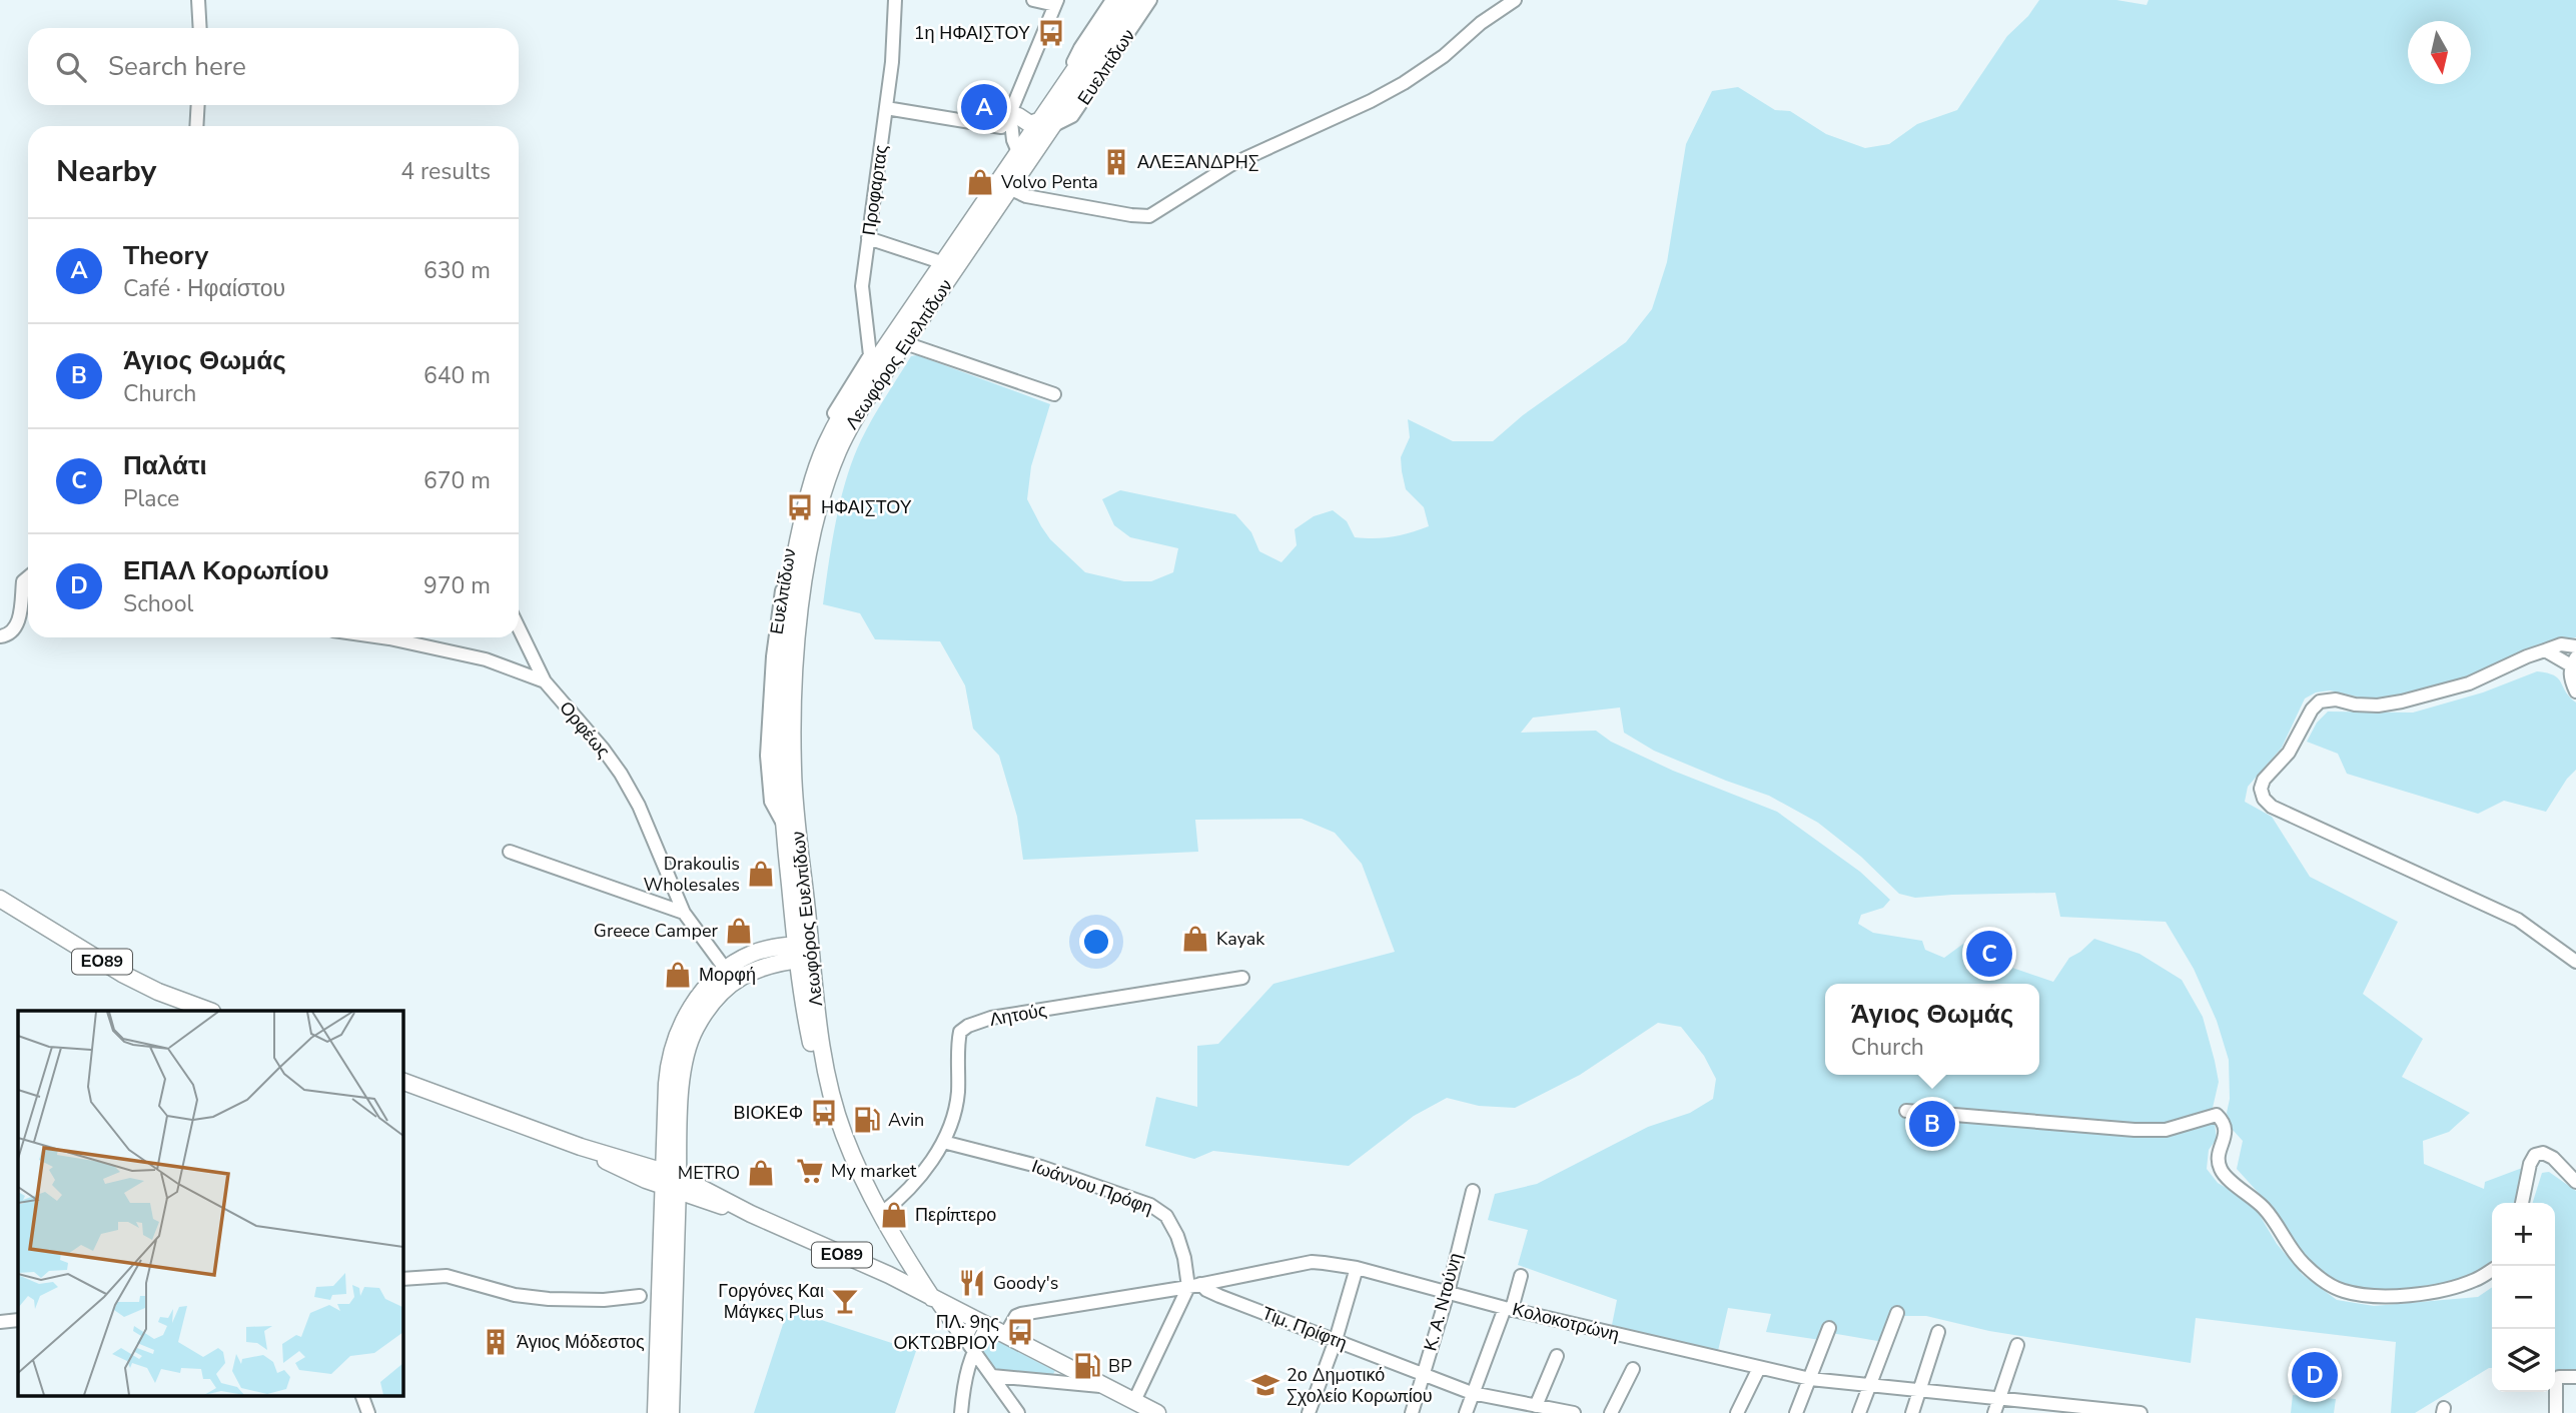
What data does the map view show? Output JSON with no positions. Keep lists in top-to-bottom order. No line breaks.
{"streets":{"main road":["Λεωφόρος Ευελπίδων","ΕΟ89"],"street":["Ευελπίδων","Προφαρτας","Ορφέως","Λητούς","Ιωάννου Πρόφη","Κ. Α. Ντούνη","Κολοκοτρώνη","Τιμ. Πρίφτη"]},"crossings":[["Ευελπίδων","Λεωφόρος Ευελπίδων"],["Προφαρτας","Λεωφόρος Ευελπίδων"],["Λεωφόρος Ευελπίδων","ΕΟ89"],["Λεωφόρος Ευελπίδων","Λητούς"],["ΕΟ89","Κολοκοτρώνη"],["Λητούς","Ιωάννου Πρόφη"],["Ιωάννου Πρόφη","Κολοκοτρώνη"],["Ιωάννου Πρόφη","Τιμ. Πρίφτη"],["Κ. Α. Ντούνη","Κολοκοτρώνη"],["Κ. Α. Ντούνη","Τιμ. Πρίφτη"],["Κολοκοτρώνη","Τιμ. Πρίφτη"]],"places":{"bus stop":["1η ΗΦΑΙΣΤΟΥ","ΗΦΑΙΣΤΟΥ","ΒΙΟΚΕΦ","ΠΛ. 9ης ΟΚΤΩΒΡΙΟΥ"],"building":["ΑΛΕΞΑΝΔΡΗΣ","Άγιος Μόδεστος"],"shop":["Volvo Penta","Drakoulis Wholesales","Greece Camper","Kayak","Μορφή","METRO","Περίπτερο"],"fuel station":["Avin","BP"],"supermarket":["My market"],"restaurant":["Goody's"],"bar":["Γοργόνες Και Μάγκες Plus"],"school or university":["2ο Δημοτικό Σχολείο Κορωπίου"]},"north":"bottom","page":{"search":"Search here","pins":["A","C","B","D"],"heading":["Nearby","4 results"],"list":[{"mark":"A","name":"Theory","note":"Café · Ηφαίστου","value":"630 m"},{"mark":"B","name":"Άγιος Θωμάς","note":"Church","value":"640 m"},{"mark":"C","name":"Παλάτι","note":"Place","value":"670 m"},{"mark":"D","name":"ΕΠΑΛ Κορωπίου","note":"School","value":"970 m"}],"popup":["Άγιος Θωμάς","Church"],"map_buttons":["+","−"]}}
